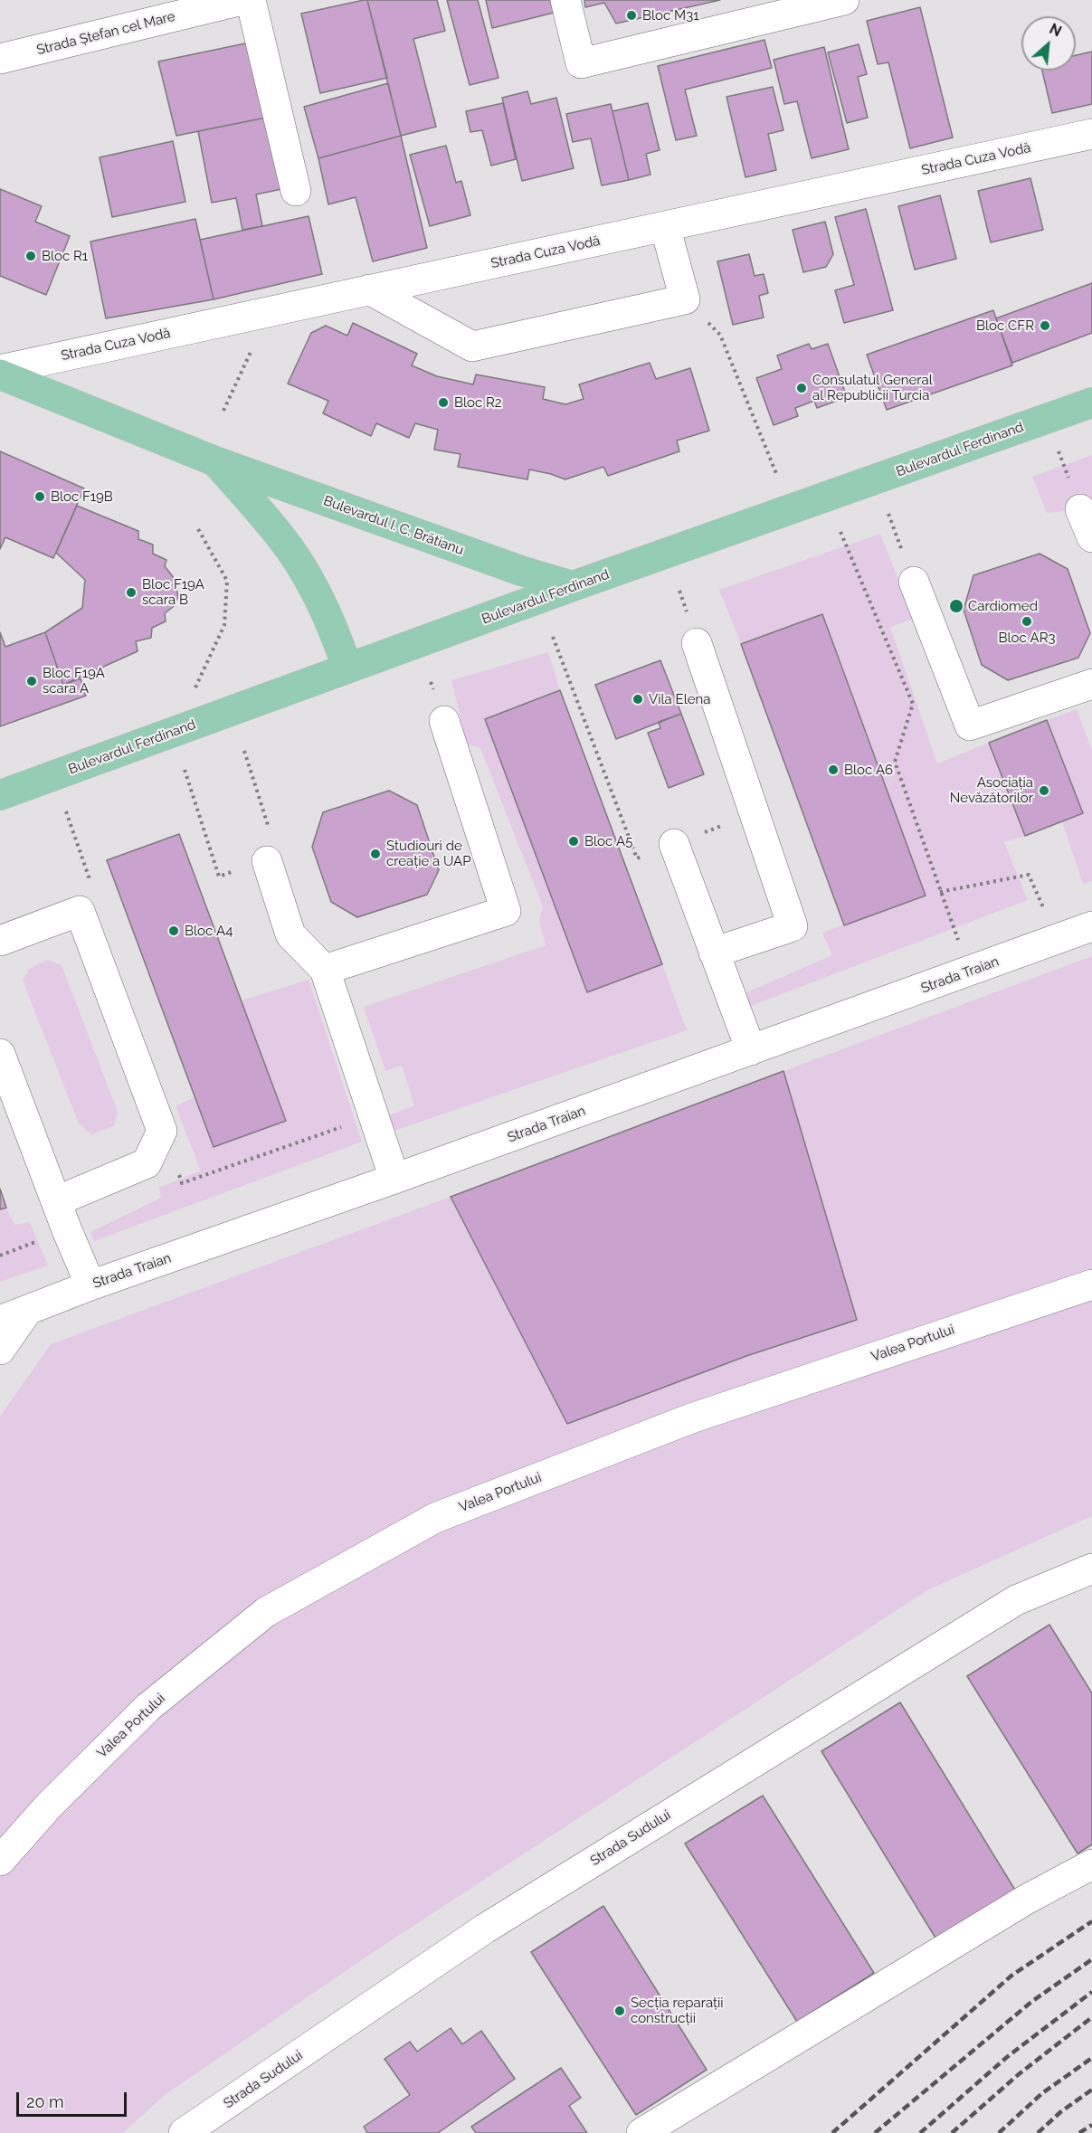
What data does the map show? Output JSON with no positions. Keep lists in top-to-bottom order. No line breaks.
{"streets":{"main road":["Bulevardul Ferdinand","Bulevardul I. C. Brătianu"],"street":["Strada Ștefan cel Mare","Strada Cuza Vodă","Strada Traian","Valea Portului","Strada Sudului"]},"crossings":[["Bulevardul Ferdinand","Bulevardul I. C. Brătianu"]],"places":["Bloc M31","Bloc R1","Bloc CFR","Consulatul General al Republicii Turcia","Bloc R2","Bloc F19B","Bloc F19A scara B","Cardiomed","Bloc AR3","Bloc F19A scara A","Vila Elena","Bloc A6","Asociația Nevăzătorilor","Bloc A5","Studiouri de creație a UAP","Bloc A4","Secția reparații construcții"],"scale_bar":"20 m","north":"top right"}
